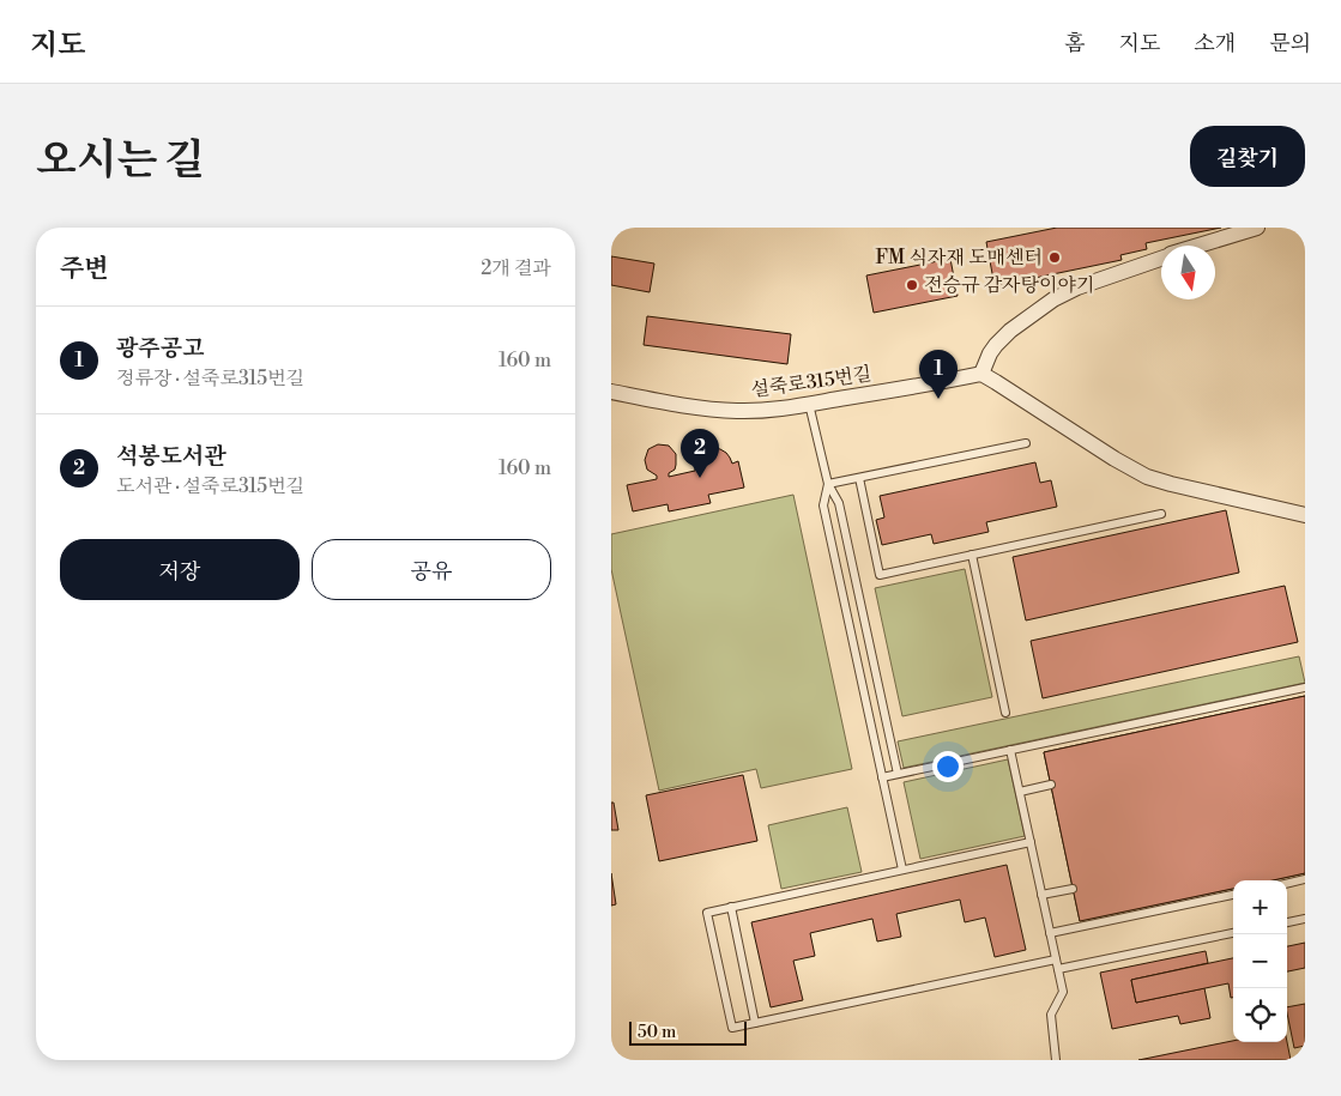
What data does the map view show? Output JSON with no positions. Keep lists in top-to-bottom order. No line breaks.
{"streets":{"street":["설죽로315번길"]},"places":["FM 식자재 도매센터","전승규 감자탕이야기"],"scale_bar":"50 m","north":"bottom","page":{"header":"지도","nav":["홈","지도","소개","문의"],"title":"오시는 길","buttons":["길찾기",["저장","공유"]],"heading":["주변","2개 결과"],"list":[{"mark":"1","name":"광주공고","note":"정류장 · 설죽로315번길","value":"160 m"},{"mark":"2","name":"석봉도서관","note":"도서관 · 설죽로315번길","value":"160 m"}],"pins":["1","2"],"map_buttons":["+","−"],"scale":"50 m"}}
